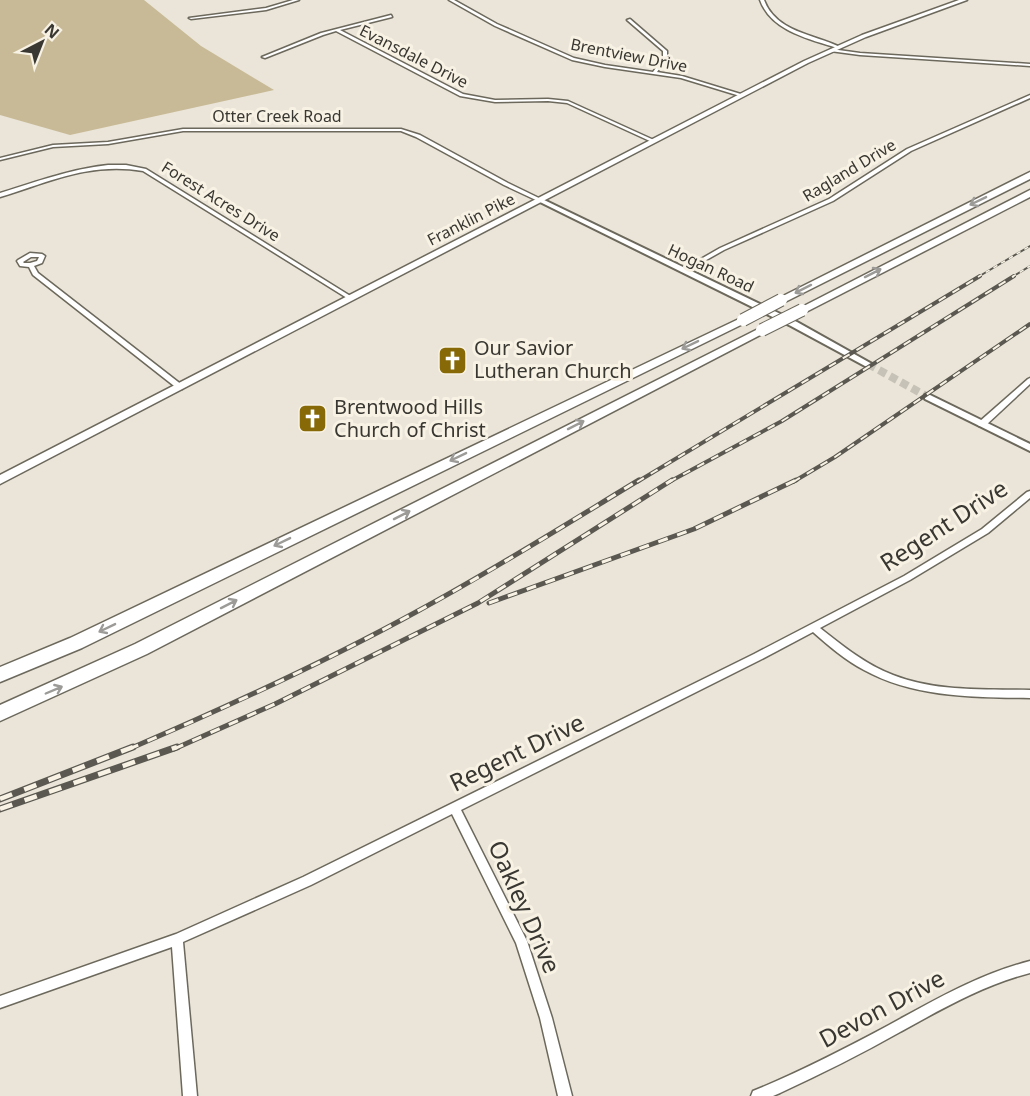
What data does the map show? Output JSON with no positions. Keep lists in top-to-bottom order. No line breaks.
{"streets":{"main road":["Franklin Pike"],"street":["Brentview Drive","Evansdale Drive","Otter Creek Road","Ragland Drive","Forest Acres Drive","Hogan Road","Regent Drive","Oakley Drive","Devon Drive"]},"crossings":[["Brentview Drive","Franklin Pike"],["Evansdale Drive","Franklin Pike"],["Otter Creek Road","Franklin Pike"],["Otter Creek Road","Hogan Road"],["Ragland Drive","Hogan Road"],["Forest Acres Drive","Franklin Pike"],["Franklin Pike","Hogan Road"],["Regent Drive","Oakley Drive"]],"places":{"church":["Our Savior Lutheran Church","Brentwood Hills Church of Christ"]},"north":"top right"}
